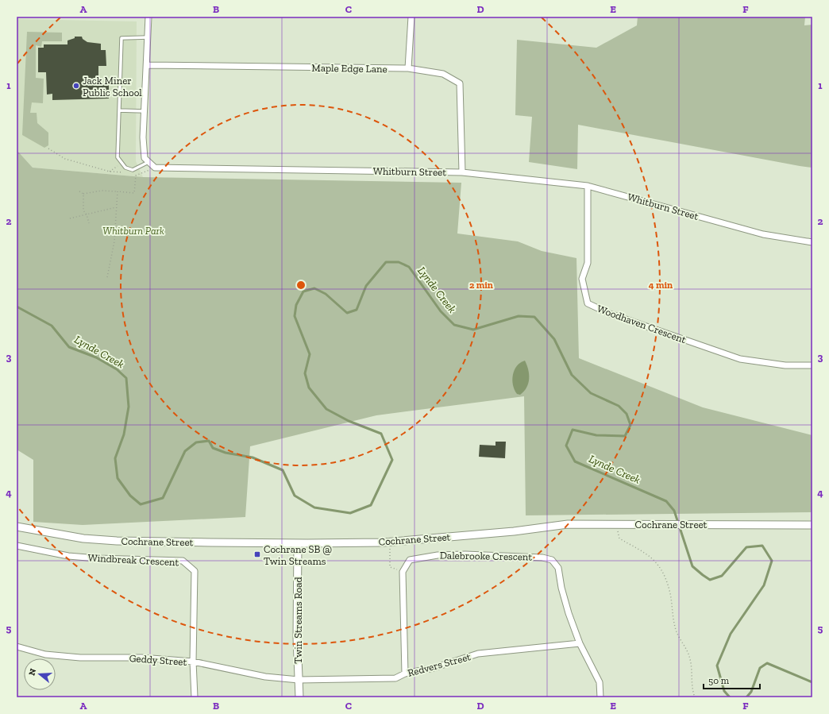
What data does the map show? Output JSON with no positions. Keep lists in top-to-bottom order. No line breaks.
{"streets":{"street":["Maple Edge Lane","Whitburn Street","Woodhaven Crescent","Cochrane Street","Dalebrooke Crescent","Windbreak Crescent","Twin Streams Road","Geddy Street","Redvers Street"]},"crossings":[["Maple Edge Lane","Whitburn Street"],["Whitburn Street","Woodhaven Crescent"],["Cochrane Street","Twin Streams Road"],["Dalebrooke Crescent","Redvers Street"],["Windbreak Crescent","Geddy Street"],["Twin Streams Road","Geddy Street"],["Twin Streams Road","Redvers Street"],["Geddy Street","Redvers Street"]],"water":["Lynde Creek"],"parks":["Whitburn Park"],"places":{"other":["Jack Miner Public School"],"transit":["Cochrane SB @ Twin Streams"]},"scale_bar":"50 m","north":"left","grid":{"columns":["A","B","C","D","E","F"],"rows":["1","2","3","4","5"]},"rings":["2 min","4 min"]}
